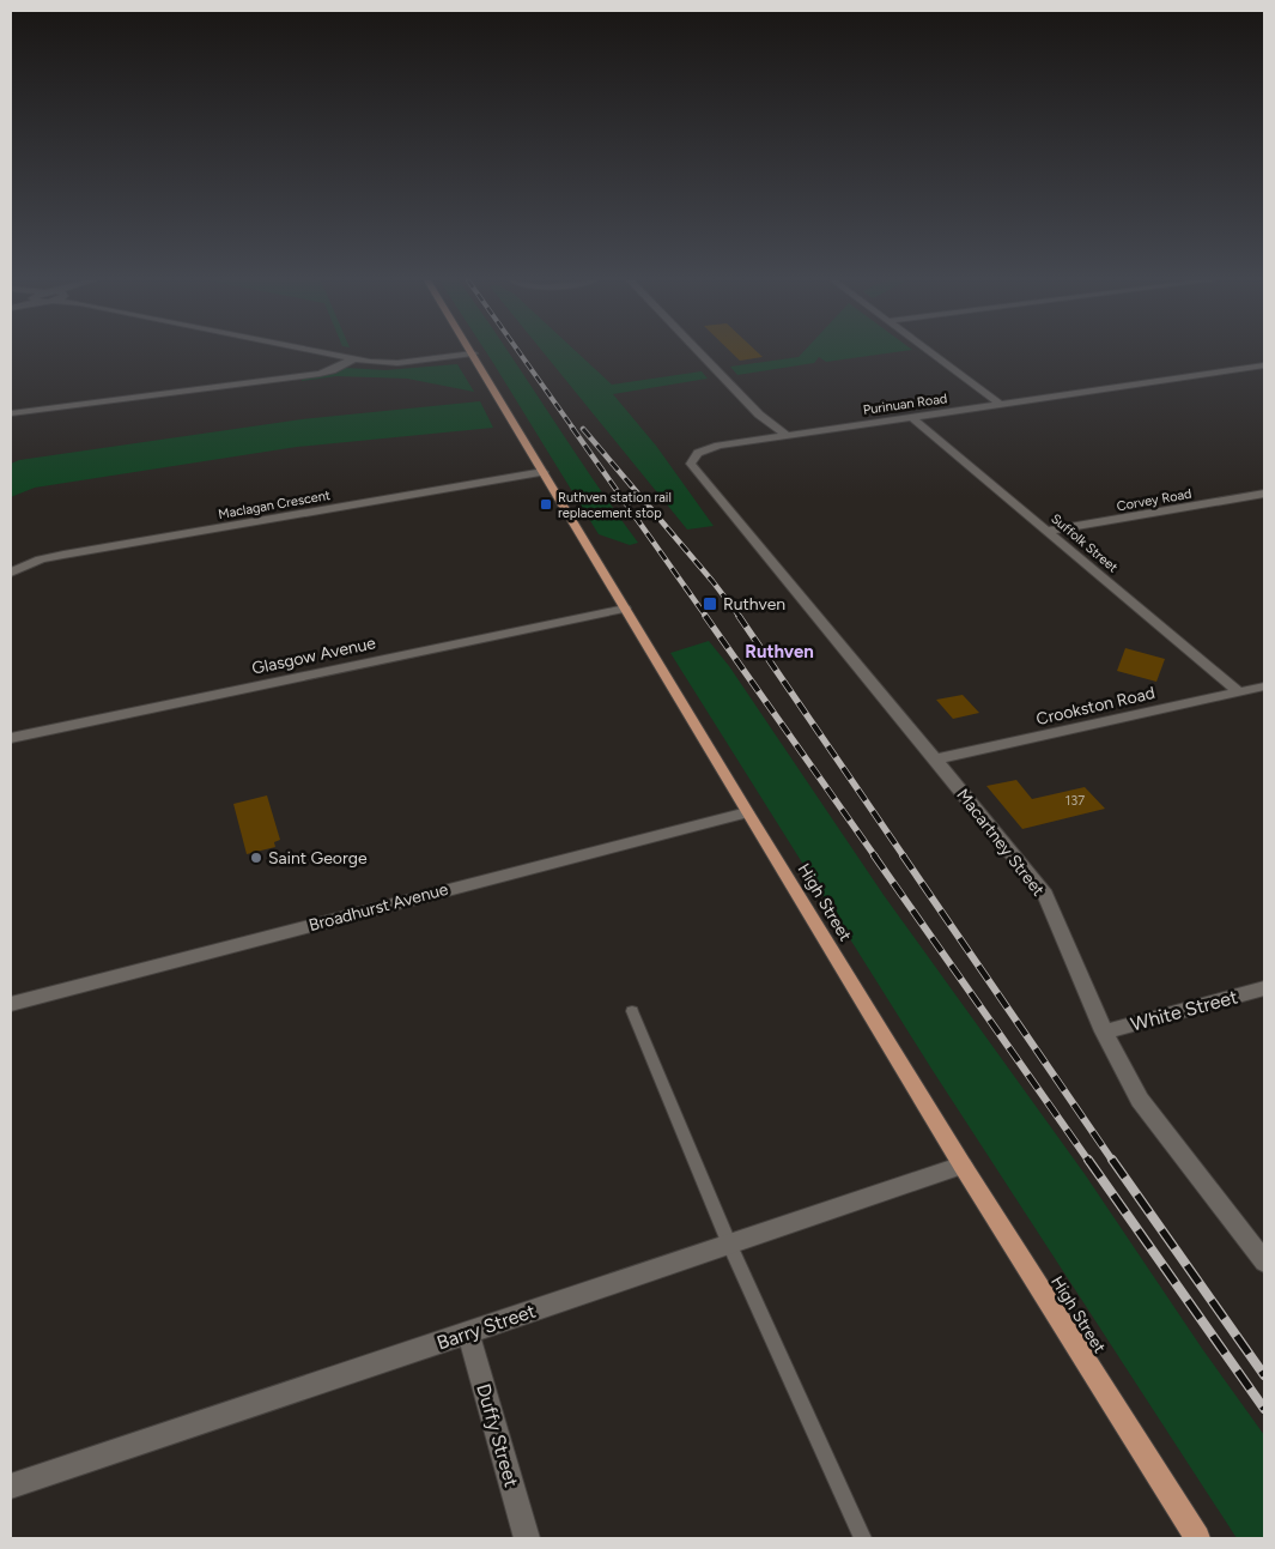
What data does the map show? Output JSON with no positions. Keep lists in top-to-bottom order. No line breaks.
{"streets":{"main road":["High Street"],"street":["Purinuan Road","Corvey Road","Maclagan Crescent","Suffolk Street","Glasgow Avenue","Crookston Road","Macartney Street","Broadhurst Avenue","White Street","Barry Street","Duffy Street"]},"crossings":[["Purinuan Road","Suffolk Street"],["Purinuan Road","Macartney Street"],["Corvey Road","Suffolk Street"],["Maclagan Crescent","High Street"],["Suffolk Street","Crookston Road"],["Glasgow Avenue","High Street"],["Crookston Road","Macartney Street"],["Macartney Street","White Street"],["High Street","Broadhurst Avenue"],["High Street","Barry Street"],["Barry Street","Duffy Street"]],"districts":["Ruthven"],"places":{"transit":["Ruthven station rail replacement stop","Ruthven"],"other":["Saint George"]},"house_numbers":["137"]}
